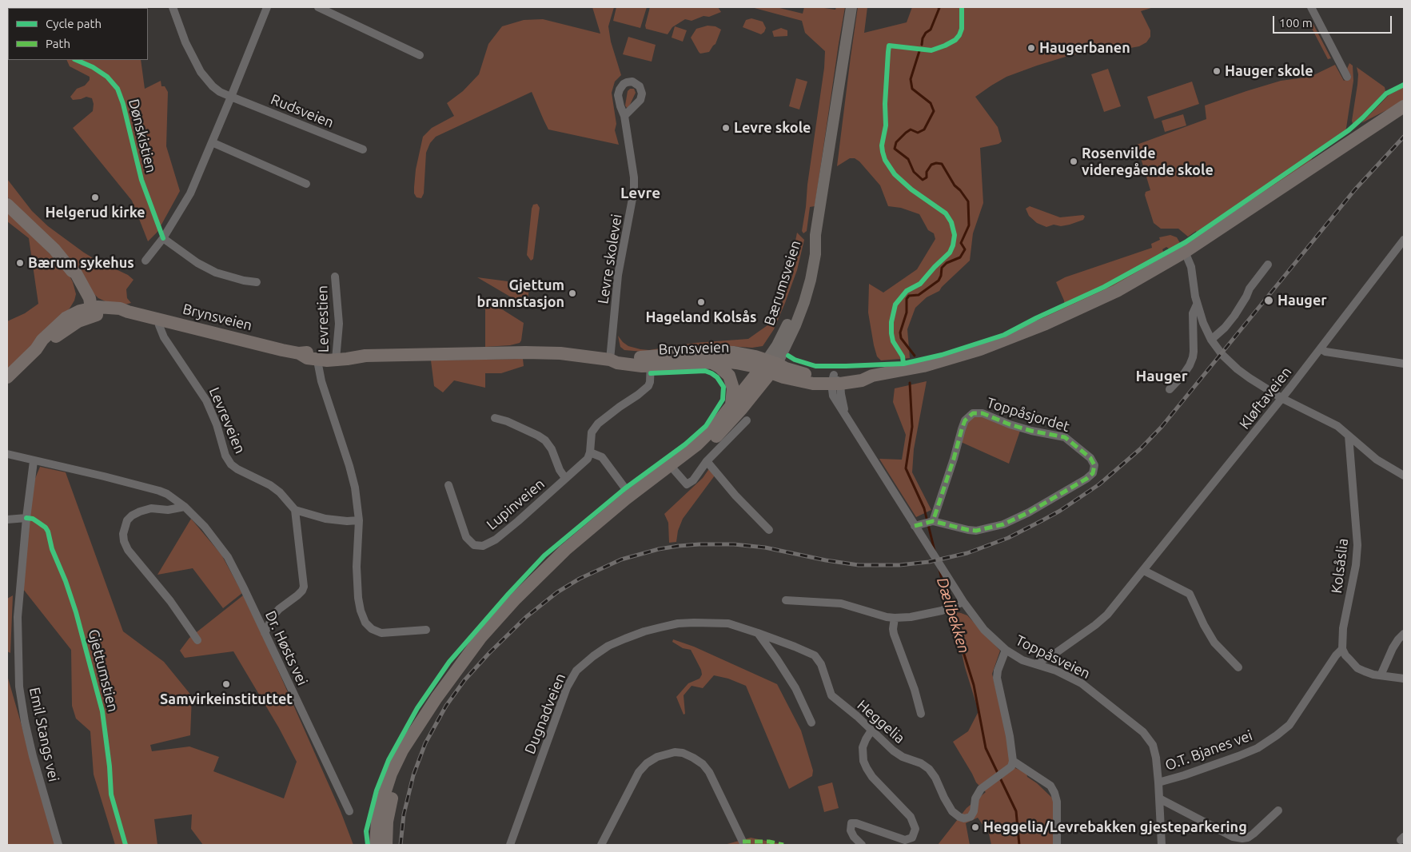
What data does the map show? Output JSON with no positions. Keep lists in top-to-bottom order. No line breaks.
{"streets":{"main road":["Bærumsveien","Brynsveien"],"street":["Rudsveien","Levre skolevei","Levrestien","Kløftaveien","Toppåsjordet","Levreveien","Lupinveien","Kolsåslia","Dr. Høsts vei","Toppåsveien","Dugnadveien","Heggelia","Emil Stangs vei","O.T. Bjanes vei"],"cycle path":["Dønskistien","Gjettumstien"]},"crossings":[["Levre skolevei","Brynsveien"],["Bærumsveien","Brynsveien"],["Brynsveien","Levrestien"],["Brynsveien","Levreveien"],["Brynsveien","Toppåsveien"],["Kløftaveien","Toppåsveien"],["Toppåsjordet","Toppåsveien"],["Kolsåslia","O.T. Bjanes vei"],["Dr. Høsts vei","Emil Stangs vei"],["Toppåsveien","O.T. Bjanes vei"],["Dugnadveien","Heggelia"]],"districts":["Levre","Hauger"],"water":["Dælibekken"],"places":["Haugerbanen","Hauger skole","Levre skole","Rosenvilde videregående skole","Helgerud kirke","Bærum sykehus","Gjettum brannstasjon","Hauger","Hageland Kolsås","Samvirkeinstituttet","Heggelia/Levrebakken gjesteparkering"],"legend":["Cycle path","Path"],"scale_bar":"100 m"}
